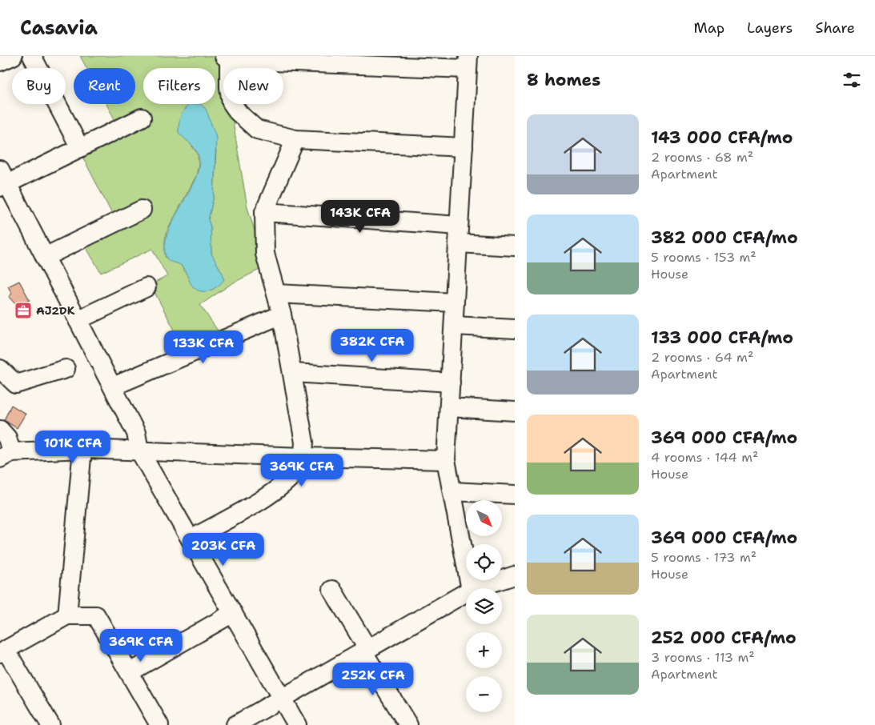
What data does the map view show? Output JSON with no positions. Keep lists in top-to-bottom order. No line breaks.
{"places":{"office":["AJ2DK"]},"north":"bottom right","page":{"header":"Casavia","nav":["Map","Layers","Share"],"heading":"8 homes","chip":["Buy","Rent","Filters","New"],"list":[{"name":"143 000 CFA/mo","note":"2 rooms · 68 m² · Apartment"},{"name":"382 000 CFA/mo","note":"5 rooms · 153 m² · House"},{"name":"133 000 CFA/mo","note":"2 rooms · 64 m² · Apartment"},{"name":"369 000 CFA/mo","note":"4 rooms · 144 m² · House"},{"name":"369 000 CFA/mo","note":"5 rooms · 173 m² · House"},{"name":"252 000 CFA/mo","note":"3 rooms · 113 m² · Apartment"}],"price":["143K CFA","382K CFA","133K CFA","101K CFA","369K CFA","203K CFA","369K CFA","252K CFA"],"map_buttons":["+","−"]}}
